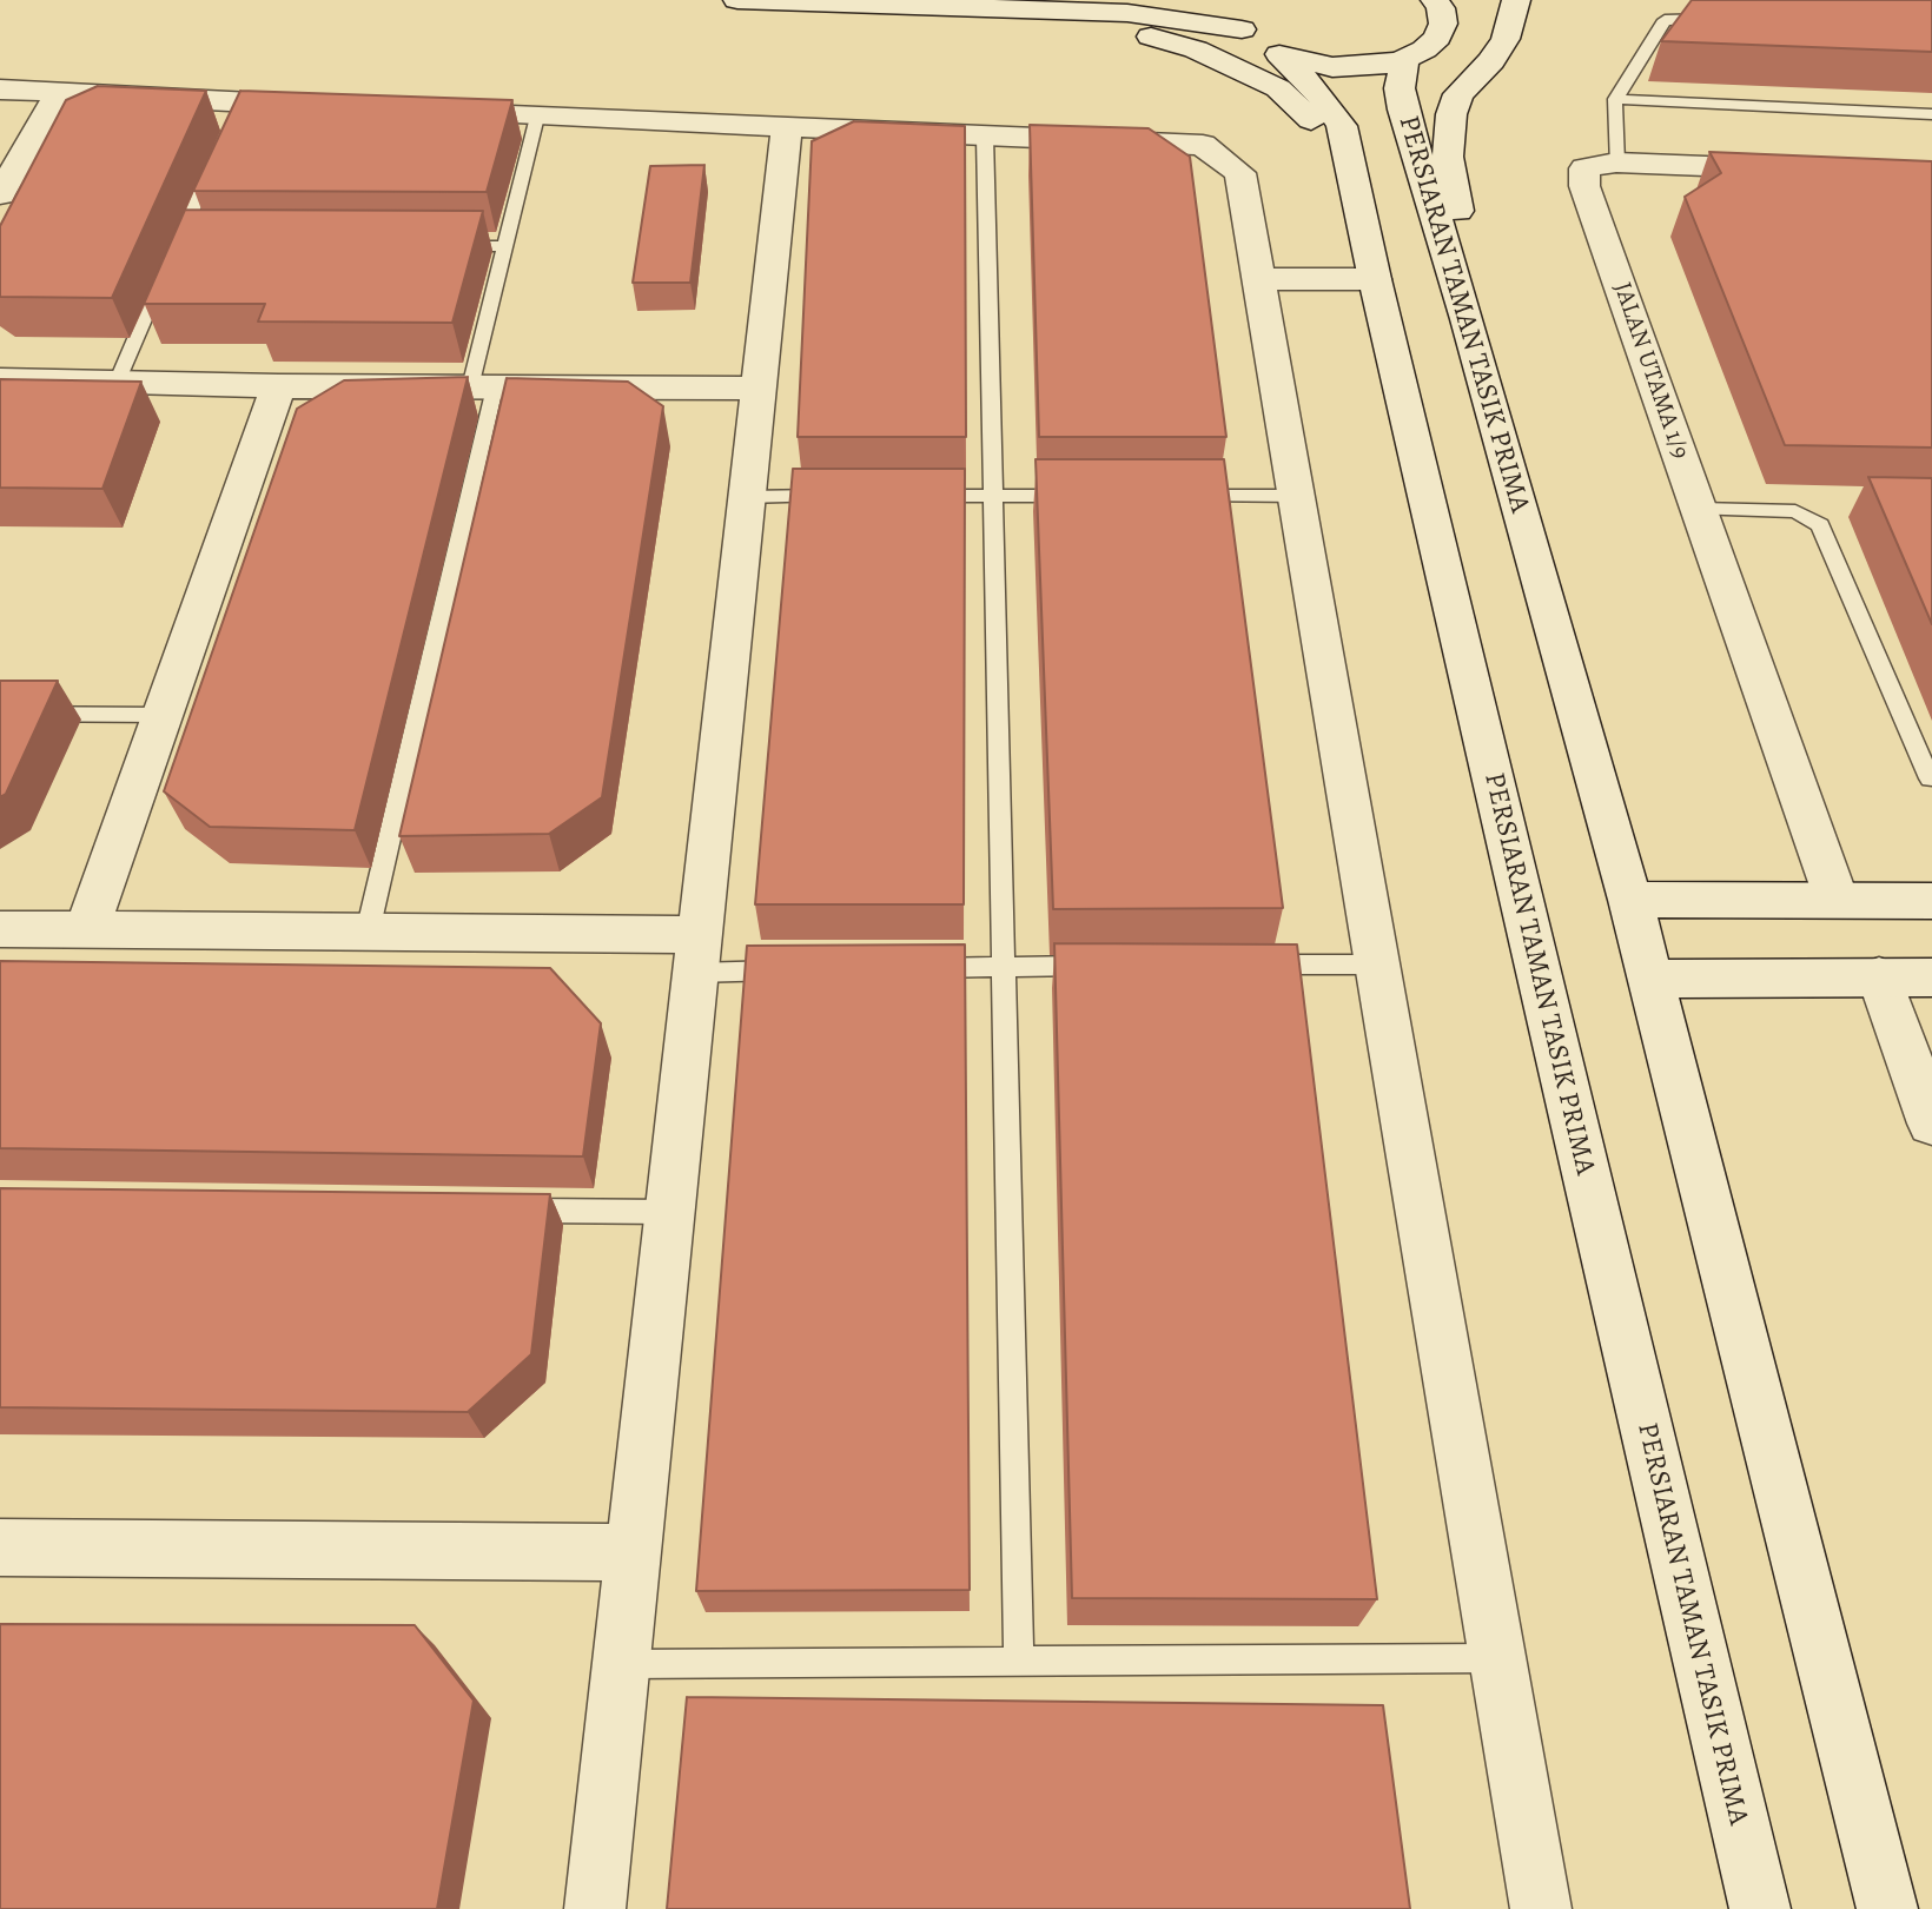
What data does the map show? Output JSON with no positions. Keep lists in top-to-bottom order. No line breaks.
{"streets":{"street":["PERSIARAN TAMAN TASIK PRIMA","JALAN UTAMA 1/9"]}}
